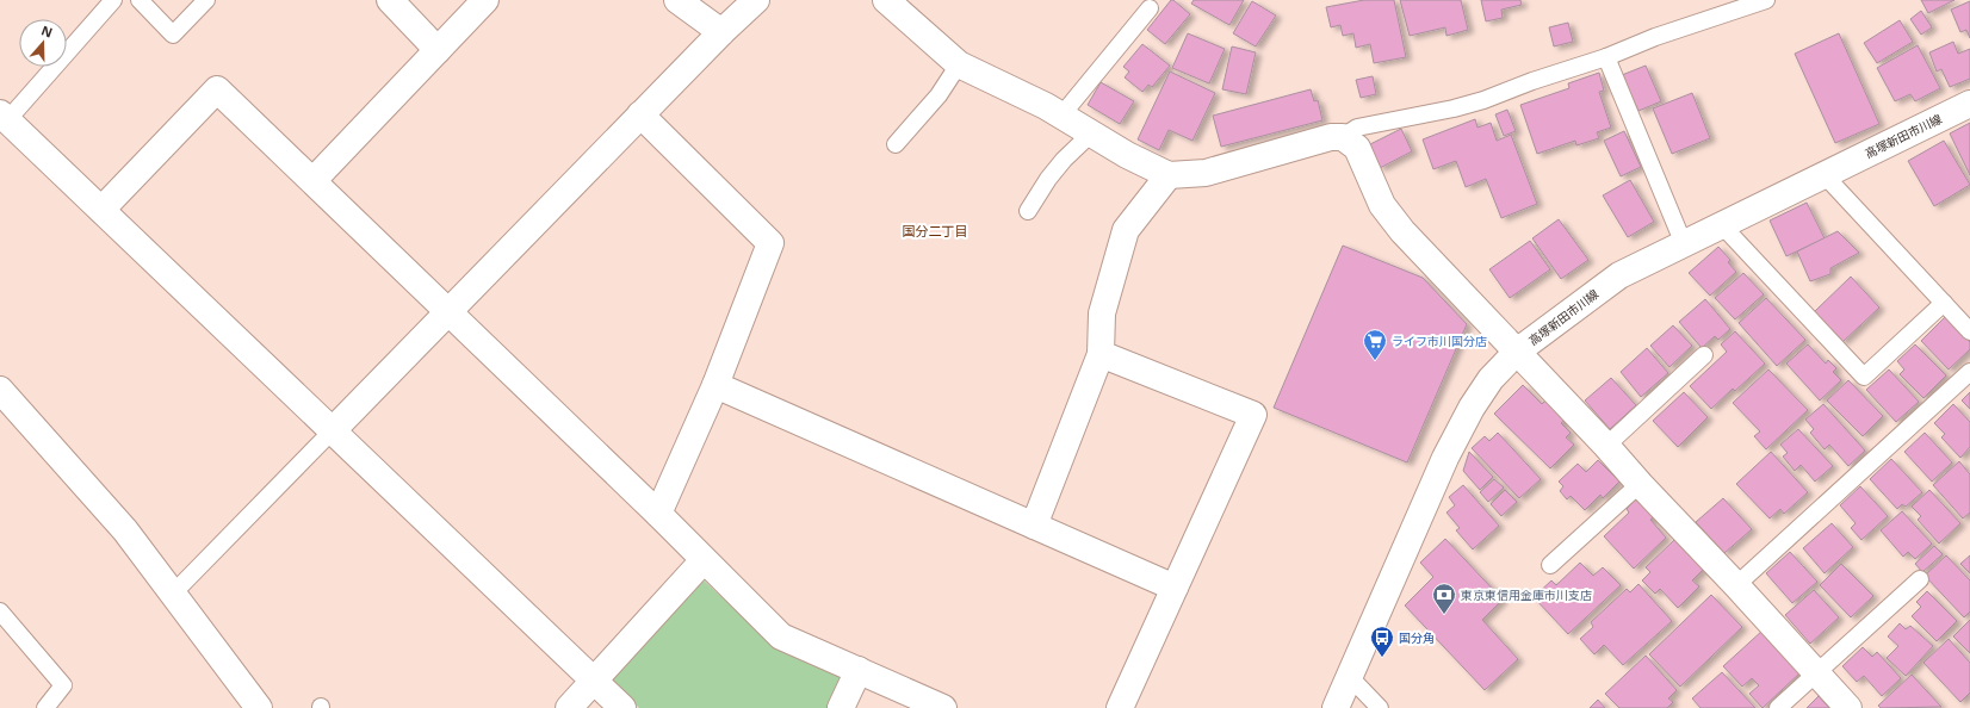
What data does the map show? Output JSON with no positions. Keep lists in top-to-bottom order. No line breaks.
{"streets":{"street":["高塚新田市川線"]},"districts":["国分二丁目"],"places":{"supermarket":["ライフ市川国分店"],"bank":["東京東信用金庫市川支店"],"bus stop":["国分角"]},"north":"top"}
